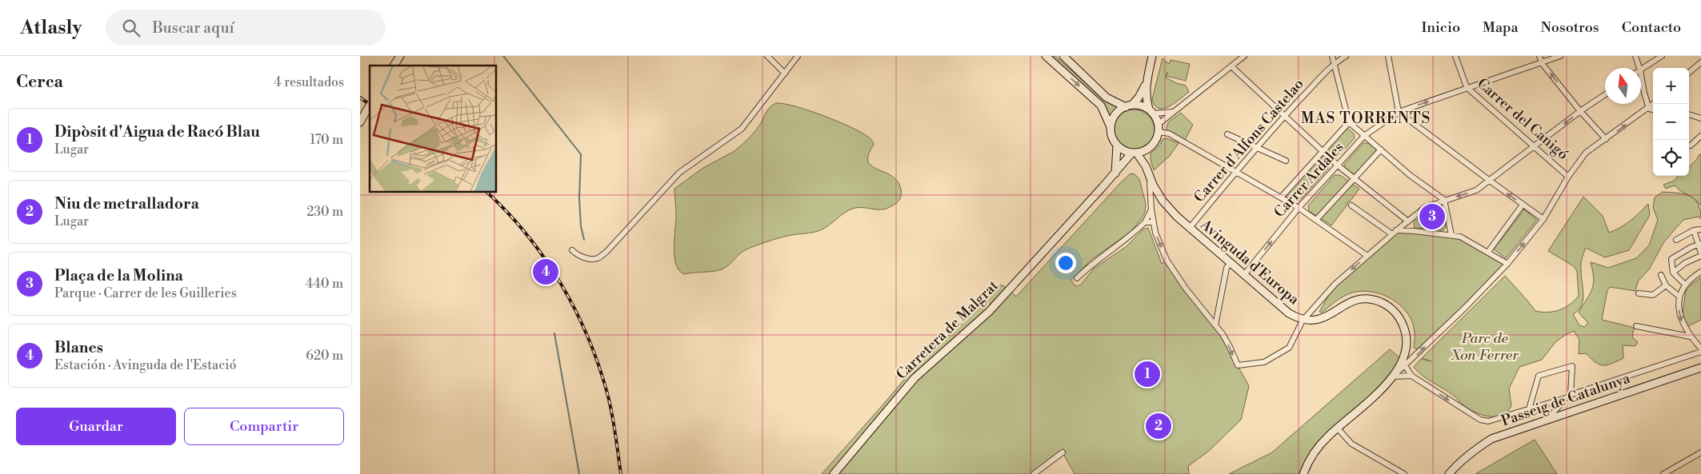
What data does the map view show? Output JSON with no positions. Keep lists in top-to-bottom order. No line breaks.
{"streets":{"street":["Carrer del Canigó","Carrer d'Alfons Castelao","Carrer Ardales","Avinguda d'Europa","Carretera de Malgrat","Passeig de Catalunya"]},"crossings":[["Carrer del Canigó","Carrer Ardales"],["Carrer d'Alfons Castelao","Avinguda d'Europa"],["Carrer Ardales","Avinguda d'Europa"],["Avinguda d'Europa","Carretera de Malgrat"]],"one_way":["Carrer Ardales"],"districts":["MAS TORRENTS"],"parks":["Parc de Xon Ferrer"],"north":"top","page":{"header":"Atlasly","search":"Buscar aquí","nav":["Inicio","Mapa","Nosotros","Contacto"],"heading":["Cerca","4 resultados"],"map_buttons":["+","−"],"list":[{"mark":"1","name":"Dipòsit d'Aigua de Racó Blau","note":"Lugar","value":"170 m"},{"mark":"2","name":"Niu de metralladora","note":"Lugar","value":"230 m"},{"mark":"3","name":"Plaça de la Molina","note":"Parque · Carrer de les Guilleries","value":"440 m"},{"mark":"4","name":"Blanes","note":"Estación · Avinguda de l'Estació","value":"620 m"}],"pins":["3","4","1","2"],"buttons":["Guardar","Compartir"]}}
